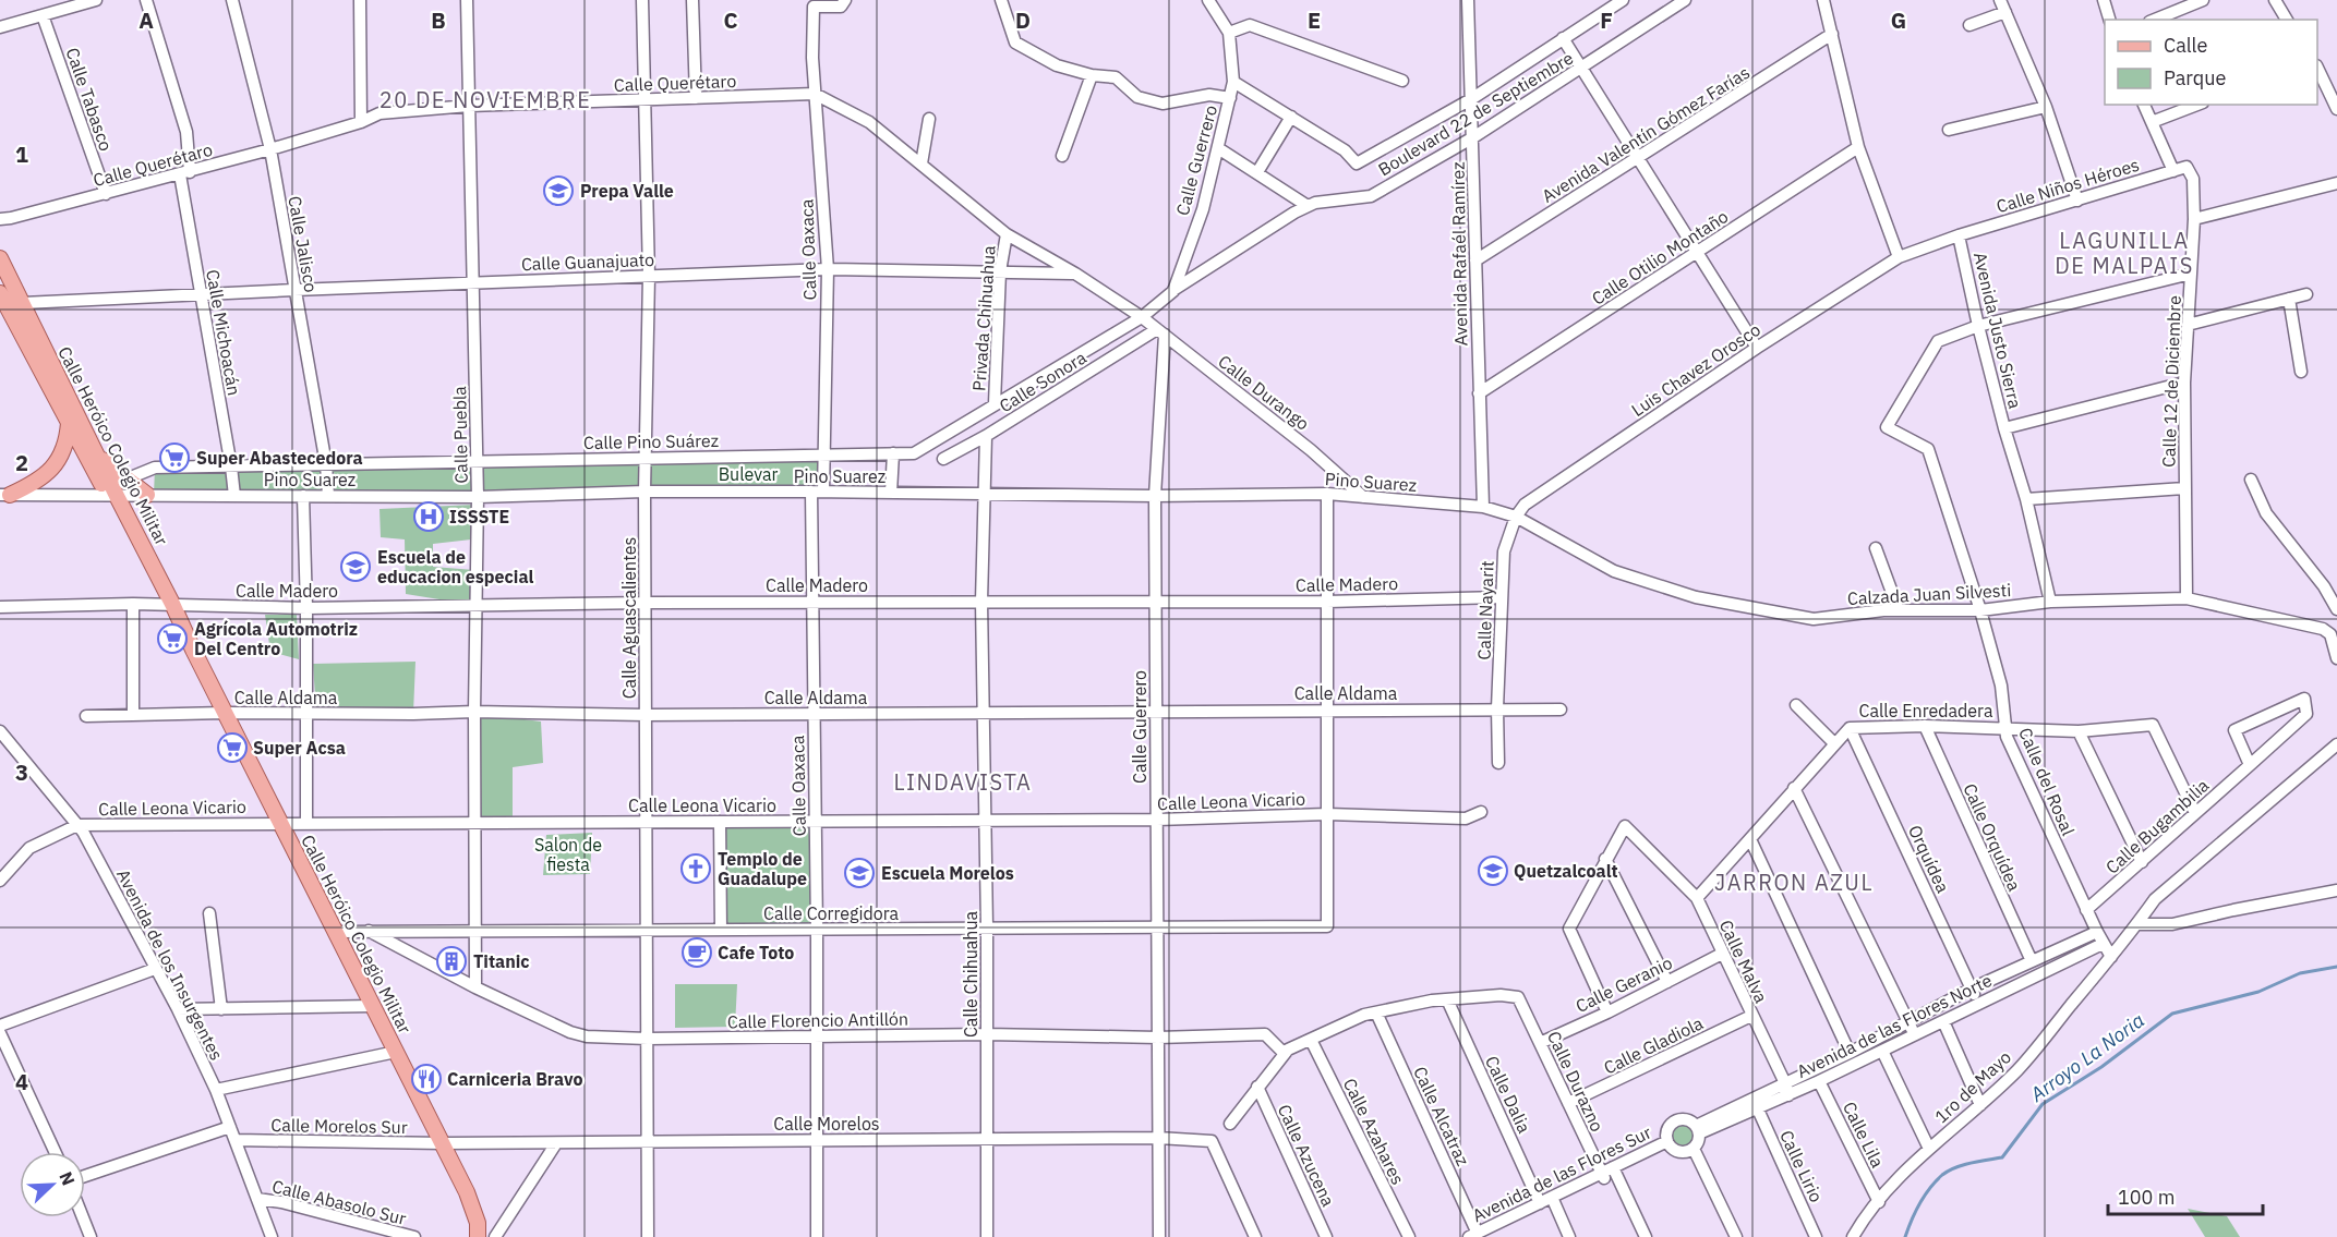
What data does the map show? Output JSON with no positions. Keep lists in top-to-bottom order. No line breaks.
{"streets":{"main road":["Calle Heróico Colegio Militar"],"street":["Calle Querétaro","Calle Tabasco","Boulevard 22 de Septiembre","Avenida Valentín Gómez Farías","Calle Guerrero","Calle Niños Héroes","Calle Jalisco","Calle Oaxaca","Avenida Rafaél Ramírez","Calle Otilio Montaño","Calle Guanajuato","Privada Chihuahua","Avenida Justo Sierra","Calle Michoacán","Luis Chavez Orosco","Calle Sonora","Calle 12 de Diciembre","Calle Durango","Calle Puebla","Calle Pino Suárez","Pino Suarez","Calle Madero","Calzada Juan Silvesti","Calle Nayarit","Calle Aguascalientes","Calle Aldama","Calle Enredadera","Calle del Rosal","Calle Leona Vicario","Calle Bugambilia","Calle Orquídea","Orquídea","Calle Corregidora","Calle Malva","Avenida de los Insurgentes","Calle Chihuahua","Calle Geranio","Calle Florencio Antillón","Avenida de las Flores Norte","Calle Gladiola","Calle Durazno","1ro de Mayo","Calle Dalia","Calle Alcatraz","Calle Morelos","Calle Morelos Sur","Calle Azahares","Calle Lila","Calle Azucena","Calle Lirio","Avenida de las Flores Sur","Calle Abasolo Sur"]},"crossings":[["Calle Querétaro","Calle Tabasco"],["Calle Querétaro","Calle Jalisco"],["Calle Querétaro","Calle Oaxaca"],["Calle Querétaro","Calle Guanajuato"],["Calle Querétaro","Privada Chihuahua"],["Calle Querétaro","Calle Michoacán"],["Calle Querétaro","Calle Puebla"],["Calle Querétaro","Calle Aguascalientes"],["Boulevard 22 de Septiembre","Calle Guerrero"],["Boulevard 22 de Septiembre","Avenida Rafaél Ramírez"],["Avenida Valentín Gómez Farías","Avenida Rafaél Ramírez"],["Calle Guerrero","Calle Sonora"],["Calle Guerrero","Calle Durango"],["Calle Guerrero","Pino Suarez"],["Calle Guerrero","Calle Madero"],["Calle Guerrero","Calle Aldama"],["Calle Guerrero","Calle Leona Vicario"],["Calle Guerrero","Calle Corregidora"],["Calle Guerrero","Calle Florencio Antillón"],["Calle Guerrero","Calle Morelos"],["Calle Niños Héroes","Avenida Justo Sierra"],["Calle Niños Héroes","Calle 12 de Diciembre"],["Calle Jalisco","Calle Guanajuato"],["Calle Jalisco","Calle Pino Suárez"],["Calle Jalisco","Pino Suarez"],["Calle Oaxaca","Calle Guanajuato"],["Calle Oaxaca","Calle Pino Suárez"],["Calle Oaxaca","Pino Suarez"],["Calle Oaxaca","Calle Madero"],["Calle Oaxaca","Calle Aldama"],["Calle Oaxaca","Calle Leona Vicario"],["Calle Oaxaca","Calle Corregidora"],["Calle Oaxaca","Calle Florencio Antillón"],["Calle Oaxaca","Calle Morelos"],["Avenida Rafaél Ramírez","Calle Otilio Montaño"],["Avenida Rafaél Ramírez","Pino Suarez"],["Avenida Rafaél Ramírez","Calzada Juan Silvesti"],["Calle Guanajuato","Privada Chihuahua"],["Calle Guanajuato","Calle Michoacán"],["Calle Guanajuato","Calle Puebla"],["Calle Guanajuato","Calle Heróico Colegio Militar"],["Calle Guanajuato","Calle Aguascalientes"],["Privada Chihuahua","Calle Pino Suárez"],["Avenida Justo Sierra","Luis Chavez Orosco"],["Avenida Justo Sierra","Calzada Juan Silvesti"],["Avenida Justo Sierra","Calle del Rosal"],["Calle Michoacán","Calle Pino Suárez"],["Calle Michoacán","Pino Suarez"],["Luis Chavez Orosco","Calzada Juan Silvesti"],["Luis Chavez Orosco","Calle Nayarit"],["Calle Sonora","Calle Durango"],["Calle Sonora","Calle Chihuahua"],["Calle 12 de Diciembre","Calzada Juan Silvesti"],["Calle Durango","Calle Pino Suárez"],["Calle Durango","Pino Suarez"],["Calle Puebla","Calle Pino Suárez"],["Calle Puebla","Pino Suarez"],["Calle Puebla","Calle Madero"],["Calle Puebla","Calle Aldama"],["Calle Puebla","Calle Leona Vicario"],["Calle Puebla","Calle Corregidora"],["Calle Puebla","Calle Florencio Antillón"],["Calle Pino Suárez","Calle Aguascalientes"],["Calle Heróico Colegio Militar","Pino Suarez"],["Calle Heróico Colegio Militar","Calle Madero"],["Calle Heróico Colegio Militar","Calle Aldama"],["Calle Heróico Colegio Militar","Calle Leona Vicario"],["Calle Heróico Colegio Militar","Calle Corregidora"],["Calle Heróico Colegio Militar","Calle Morelos"],["Calle Heróico Colegio Militar","Calle Morelos Sur"],["Pino Suarez","Calzada Juan Silvesti"],["Pino Suarez","Calle Aguascalientes"],["Pino Suarez","Calle Chihuahua"],["Calle Madero","Calle Nayarit"],["Calle Madero","Calle Aguascalientes"],["Calle Madero","Calle Chihuahua"],["Calzada Juan Silvesti","Calle Nayarit"],["Calzada Juan Silvesti","Calle del Rosal"],["Calle Nayarit","Calle Aldama"],["Calle Aguascalientes","Calle Aldama"],["Calle Aguascalientes","Calle Leona Vicario"],["Calle Aguascalientes","Calle Corregidora"],["Calle Aguascalientes","Calle Florencio Antillón"],["Calle Aguascalientes","Calle Morelos"],["Calle Aldama","Calle Chihuahua"],["Calle Enredadera","Calle del Rosal"],["Calle Enredadera","Calle Bugambilia"],["Calle Enredadera","Calle Orquídea"],["Calle Enredadera","Orquídea"],["Calle Enredadera","Calle Malva"],["Calle del Rosal","Calle Bugambilia"],["Calle del Rosal","Avenida de las Flores Norte"],["Calle del Rosal","1ro de Mayo"],["Calle Leona Vicario","Calle Corregidora"],["Calle Leona Vicario","Avenida de los Insurgentes"],["Calle Leona Vicario","Calle Chihuahua"],["Calle Orquídea","Avenida de las Flores Norte"],["Orquídea","Avenida de las Flores Norte"],["Calle Corregidora","Calle Chihuahua"],["Calle Corregidora","Calle Florencio Antillón"],["Calle Malva","Calle Geranio"],["Calle Malva","Avenida de las Flores Norte"],["Calle Malva","Calle Gladiola"],["Avenida de los Insurgentes","Calle Morelos Sur"],["Avenida de los Insurgentes","Calle Abasolo Sur"],["Calle Chihuahua","Calle Florencio Antillón"],["Calle Chihuahua","Calle Morelos"],["Calle Geranio","Calle Durazno"],["Avenida de las Flores Norte","Calle Lila"],["Avenida de las Flores Norte","Calle Lirio"],["Avenida de las Flores Norte","Avenida de las Flores Sur"],["Calle Gladiola","Calle Durazno"],["Calle Durazno","Calle Dalia"],["Calle Durazno","Avenida de las Flores Sur"],["1ro de Mayo","Calle Lila"],["Calle Dalia","Avenida de las Flores Sur"],["Calle Alcatraz","Avenida de las Flores Sur"],["Calle Morelos","Calle Morelos Sur"]],"districts":["20 DE NOVIEMBRE","LAGUNILLA DE MALPAIS","LINDAVISTA","JARRON AZUL"],"water":["Arroyo La Noria"],"parks":["Bulevar","Salon de fiesta"],"places":{"school or university":["Prepa Valle","Escuela de educacion especial","Quetzalcoalt","Escuela Morelos"],"supermarket":["Super Abastecedora","Agrícola Automotriz Del Centro","Super Acsa"],"hospital":["ISSSTE"],"church":["Templo de Guadalupe"],"cafe":["Cafe Toto"],"building":["Titanic"],"restaurant":["Carniceria Bravo"]},"legend":["Calle","Parque"],"scale_bar":"100 m","north":"top right","grid":{"columns":["A","B","C","D","E","F","G"],"rows":["1","2","3","4"]}}
